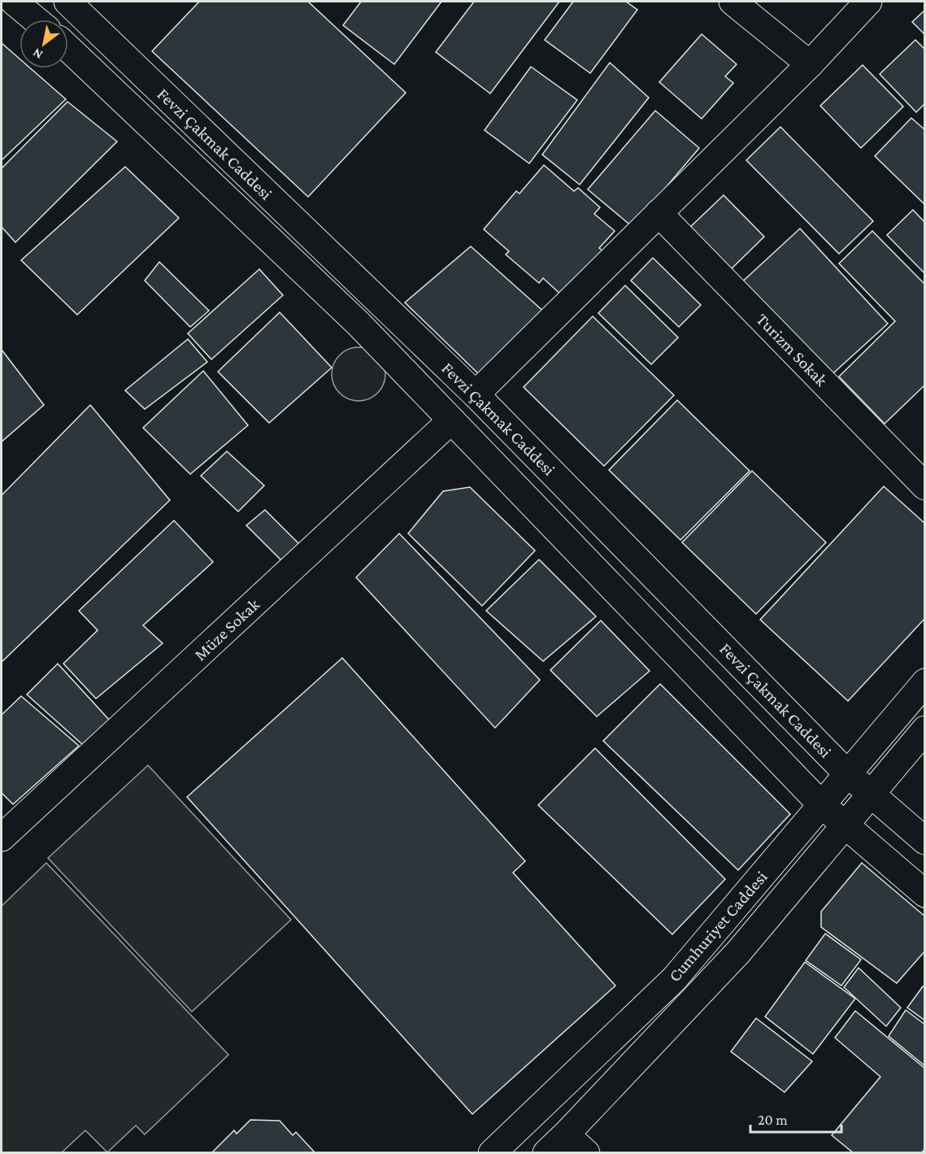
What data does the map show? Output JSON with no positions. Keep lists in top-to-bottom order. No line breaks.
{"streets":{"main road":["Fevzi Çakmak Caddesi","Turizm Sokak","Müze Sokak","Cumhuriyet Caddesi"]},"crossings":[["Fevzi Çakmak Caddesi","Müze Sokak"],["Fevzi Çakmak Caddesi","Cumhuriyet Caddesi"]],"scale_bar":"20 m","north":"bottom left"}
